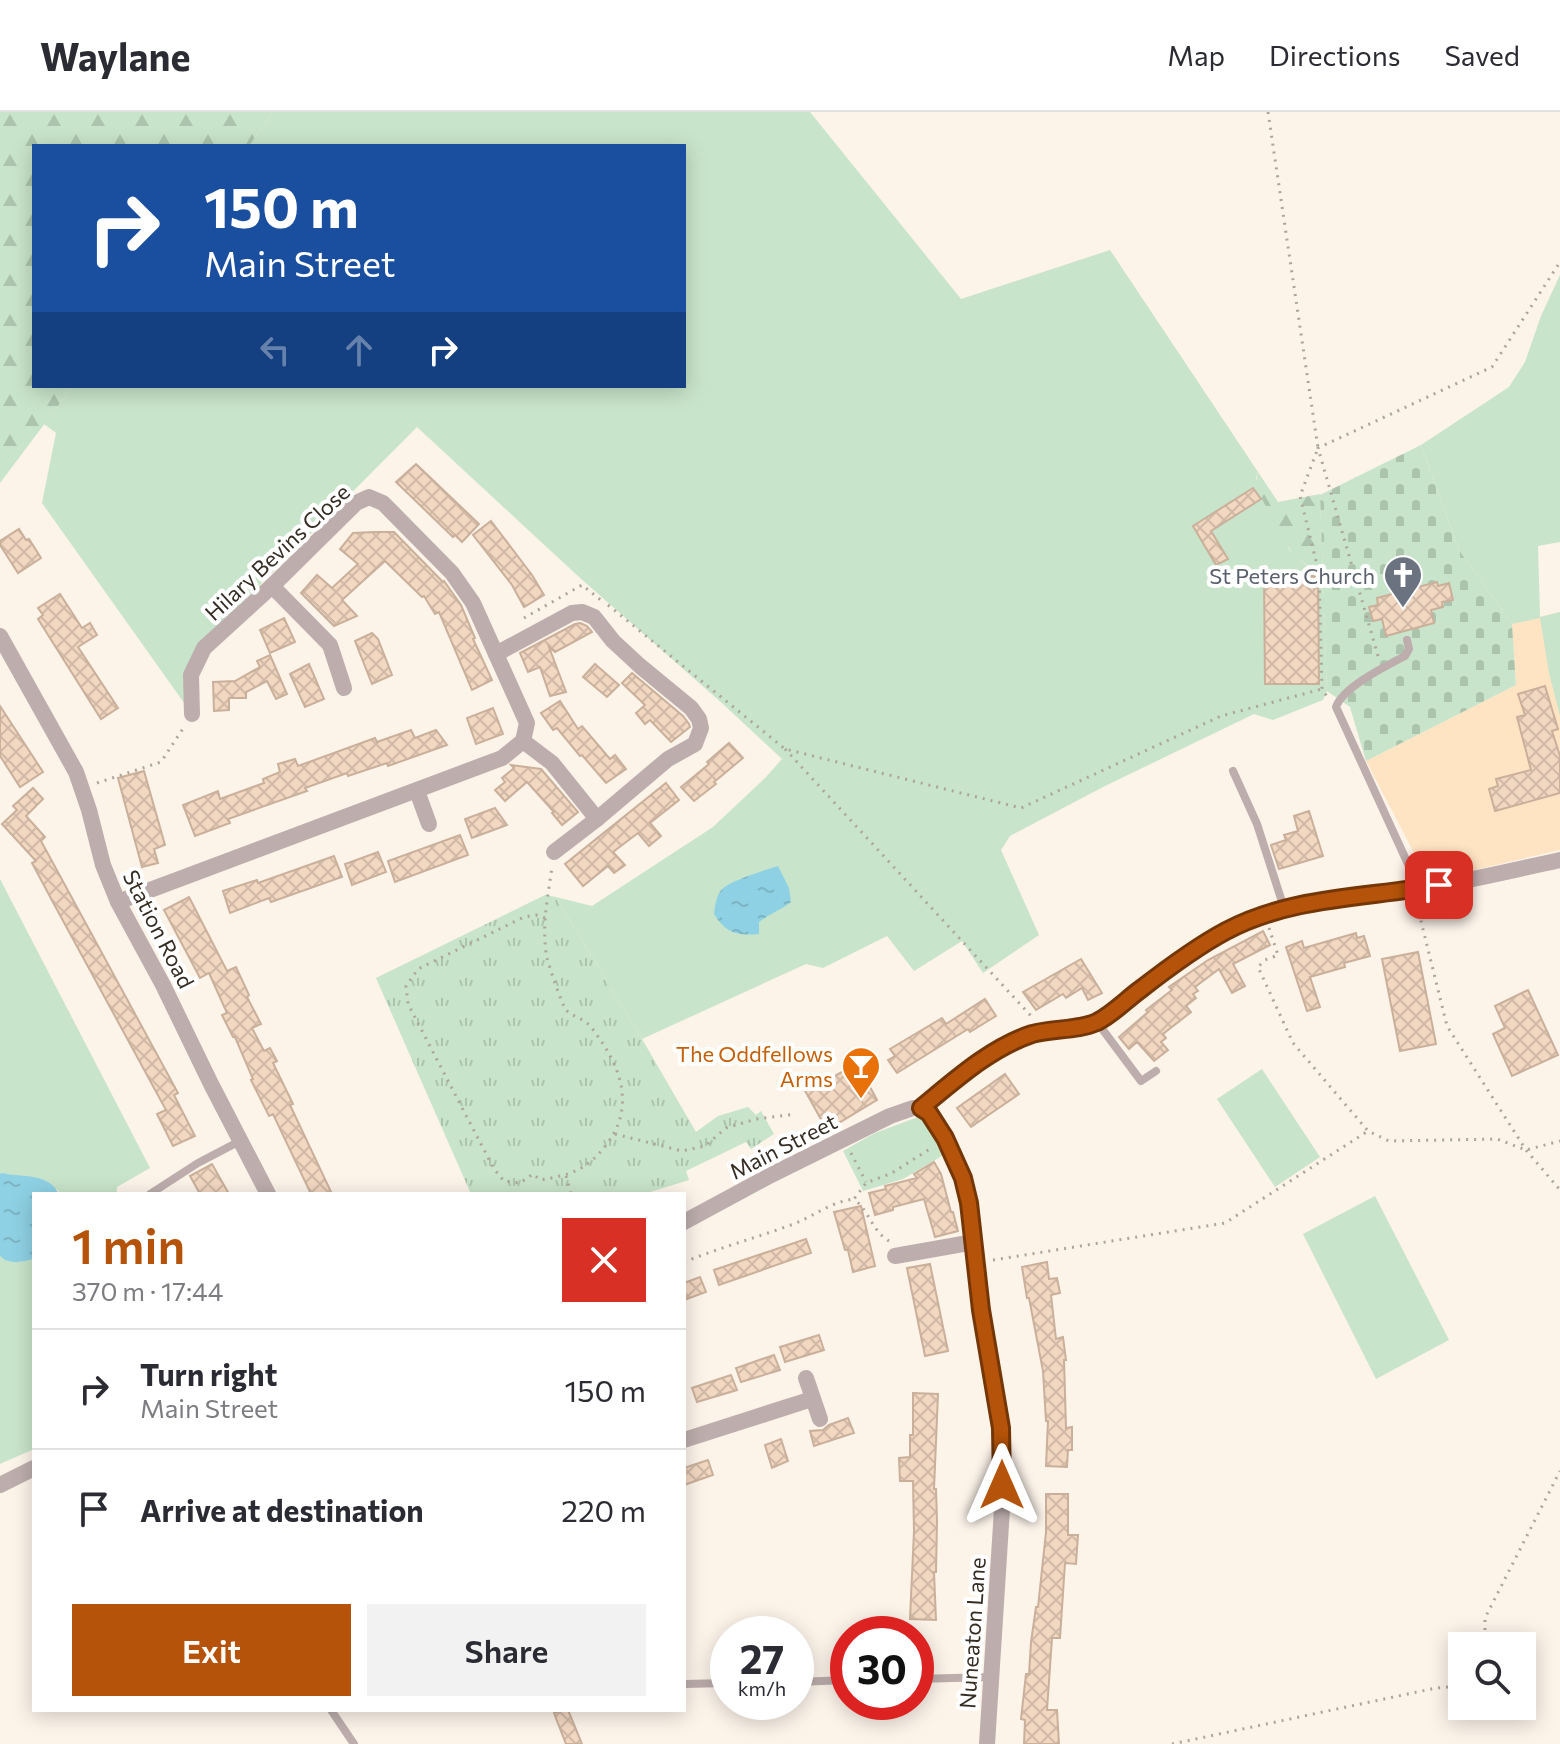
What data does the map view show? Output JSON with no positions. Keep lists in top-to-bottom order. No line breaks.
{"streets":{"street":["Hilary Bevins Close","Station Road","Main Street","Nuneaton Lane"]},"crossings":[["Main Street","Nuneaton Lane"]],"places":{"church":["St Peters Church"],"bar":["The Oddfellows Arms"]},"page":{"header":"Waylane","nav":["Map","Directions","Saved"],"turn":["150 m","Main Street"],"heading":["1 min","370 m · 17:44"],"list":[{"name":"Turn right","note":"Main Street","value":"150 m"},{"name":"Arrive at destination","value":"220 m"}],"buttons":["Exit","Share"],"speed":"27 km/h","limit":"30"}}
